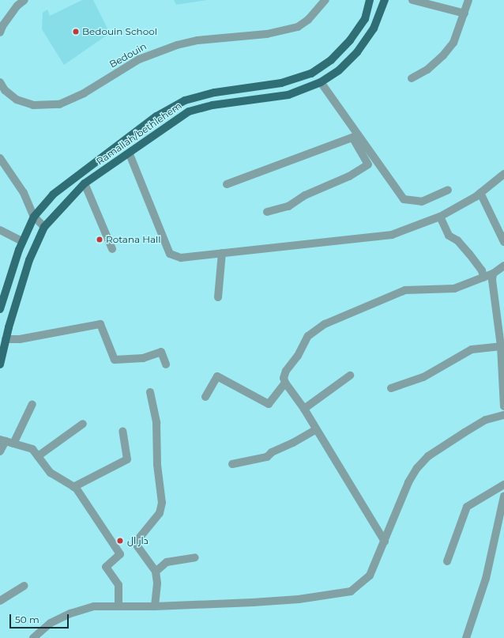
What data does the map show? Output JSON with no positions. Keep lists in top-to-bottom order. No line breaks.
{"streets":{"main road":["Ramallah/bethlehem"],"street":["Bedouin"]},"places":["Bedouin School","Rotana Hall","دار ال"],"scale_bar":"50 m"}
